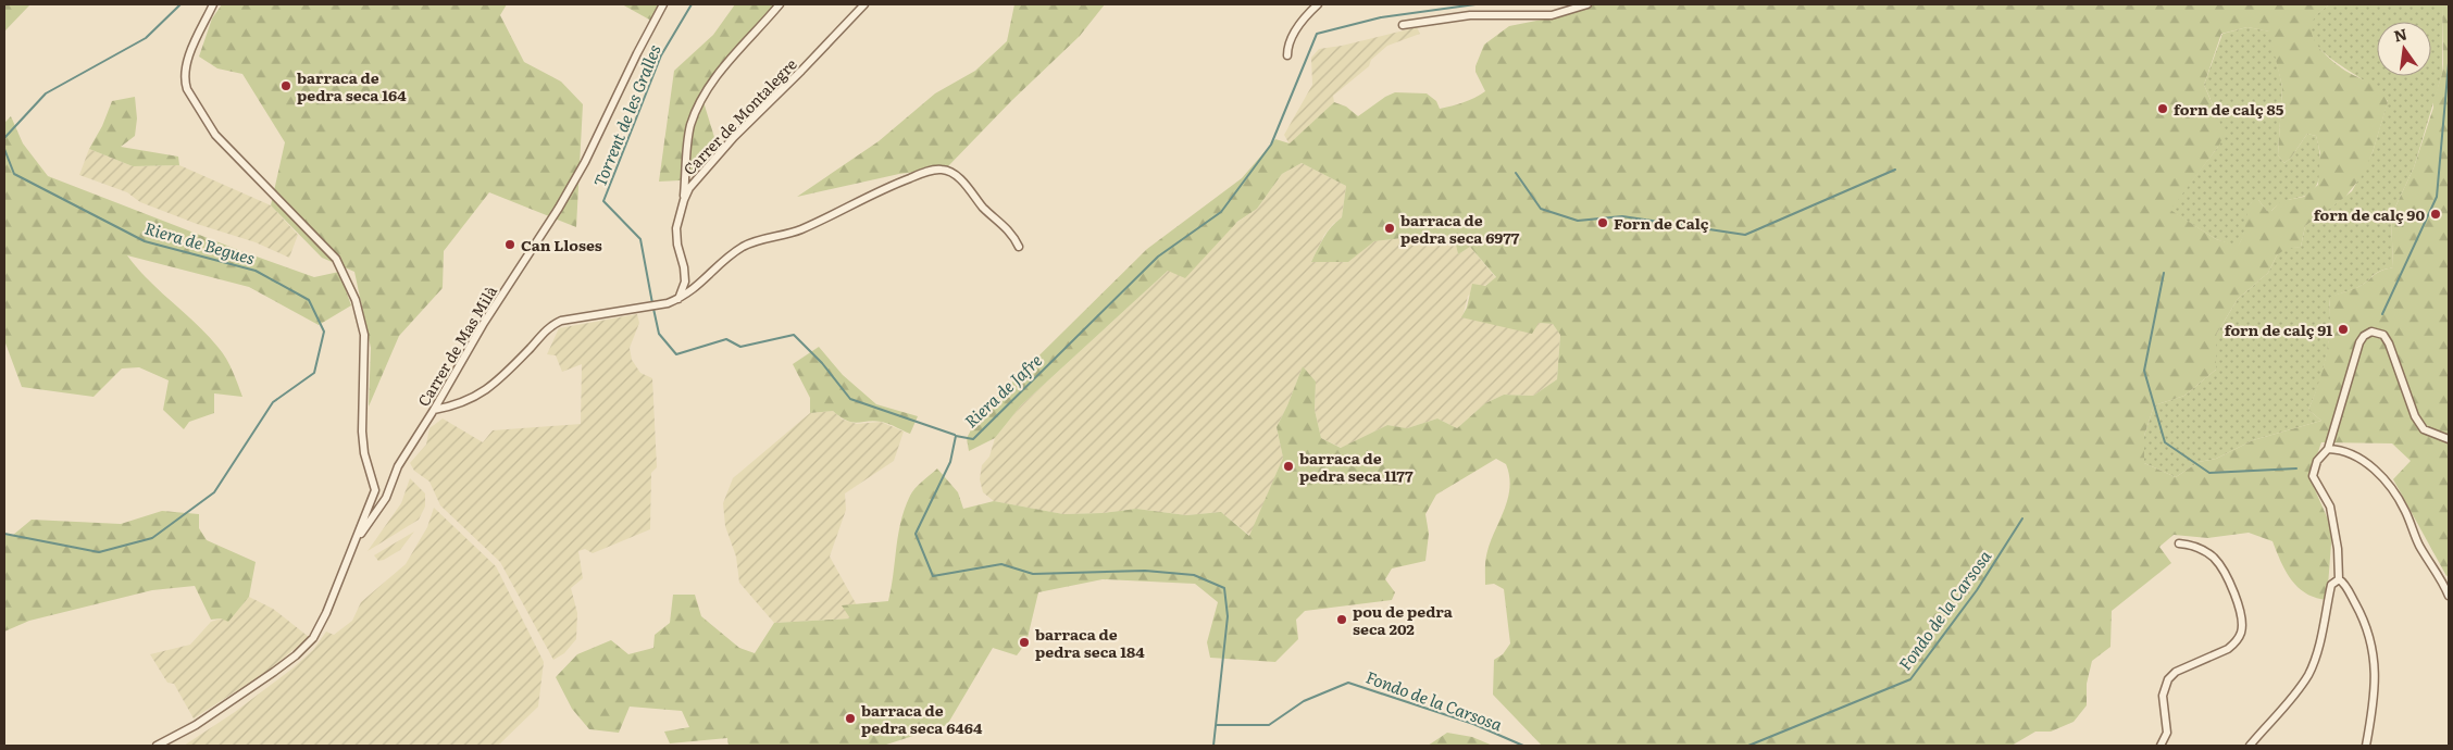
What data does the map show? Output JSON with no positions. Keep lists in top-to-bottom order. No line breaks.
{"streets":{"street":["Carrer de Montalegre","Carrer de Mas Milà"]},"water":["Torrent de les Gralles","Riera de Begues","Riera de Jafre","Fondo de la Carsosa"],"places":["barraca de pedra seca 164","forn de calç 85","forn de calç 90","Forn de Calç","barraca de pedra seca 6977","Can Lloses","forn de calç 91","barraca de pedra seca 1177","pou de pedra seca 202","barraca de pedra seca 184","barraca de pedra seca 6464"],"north":"top"}
